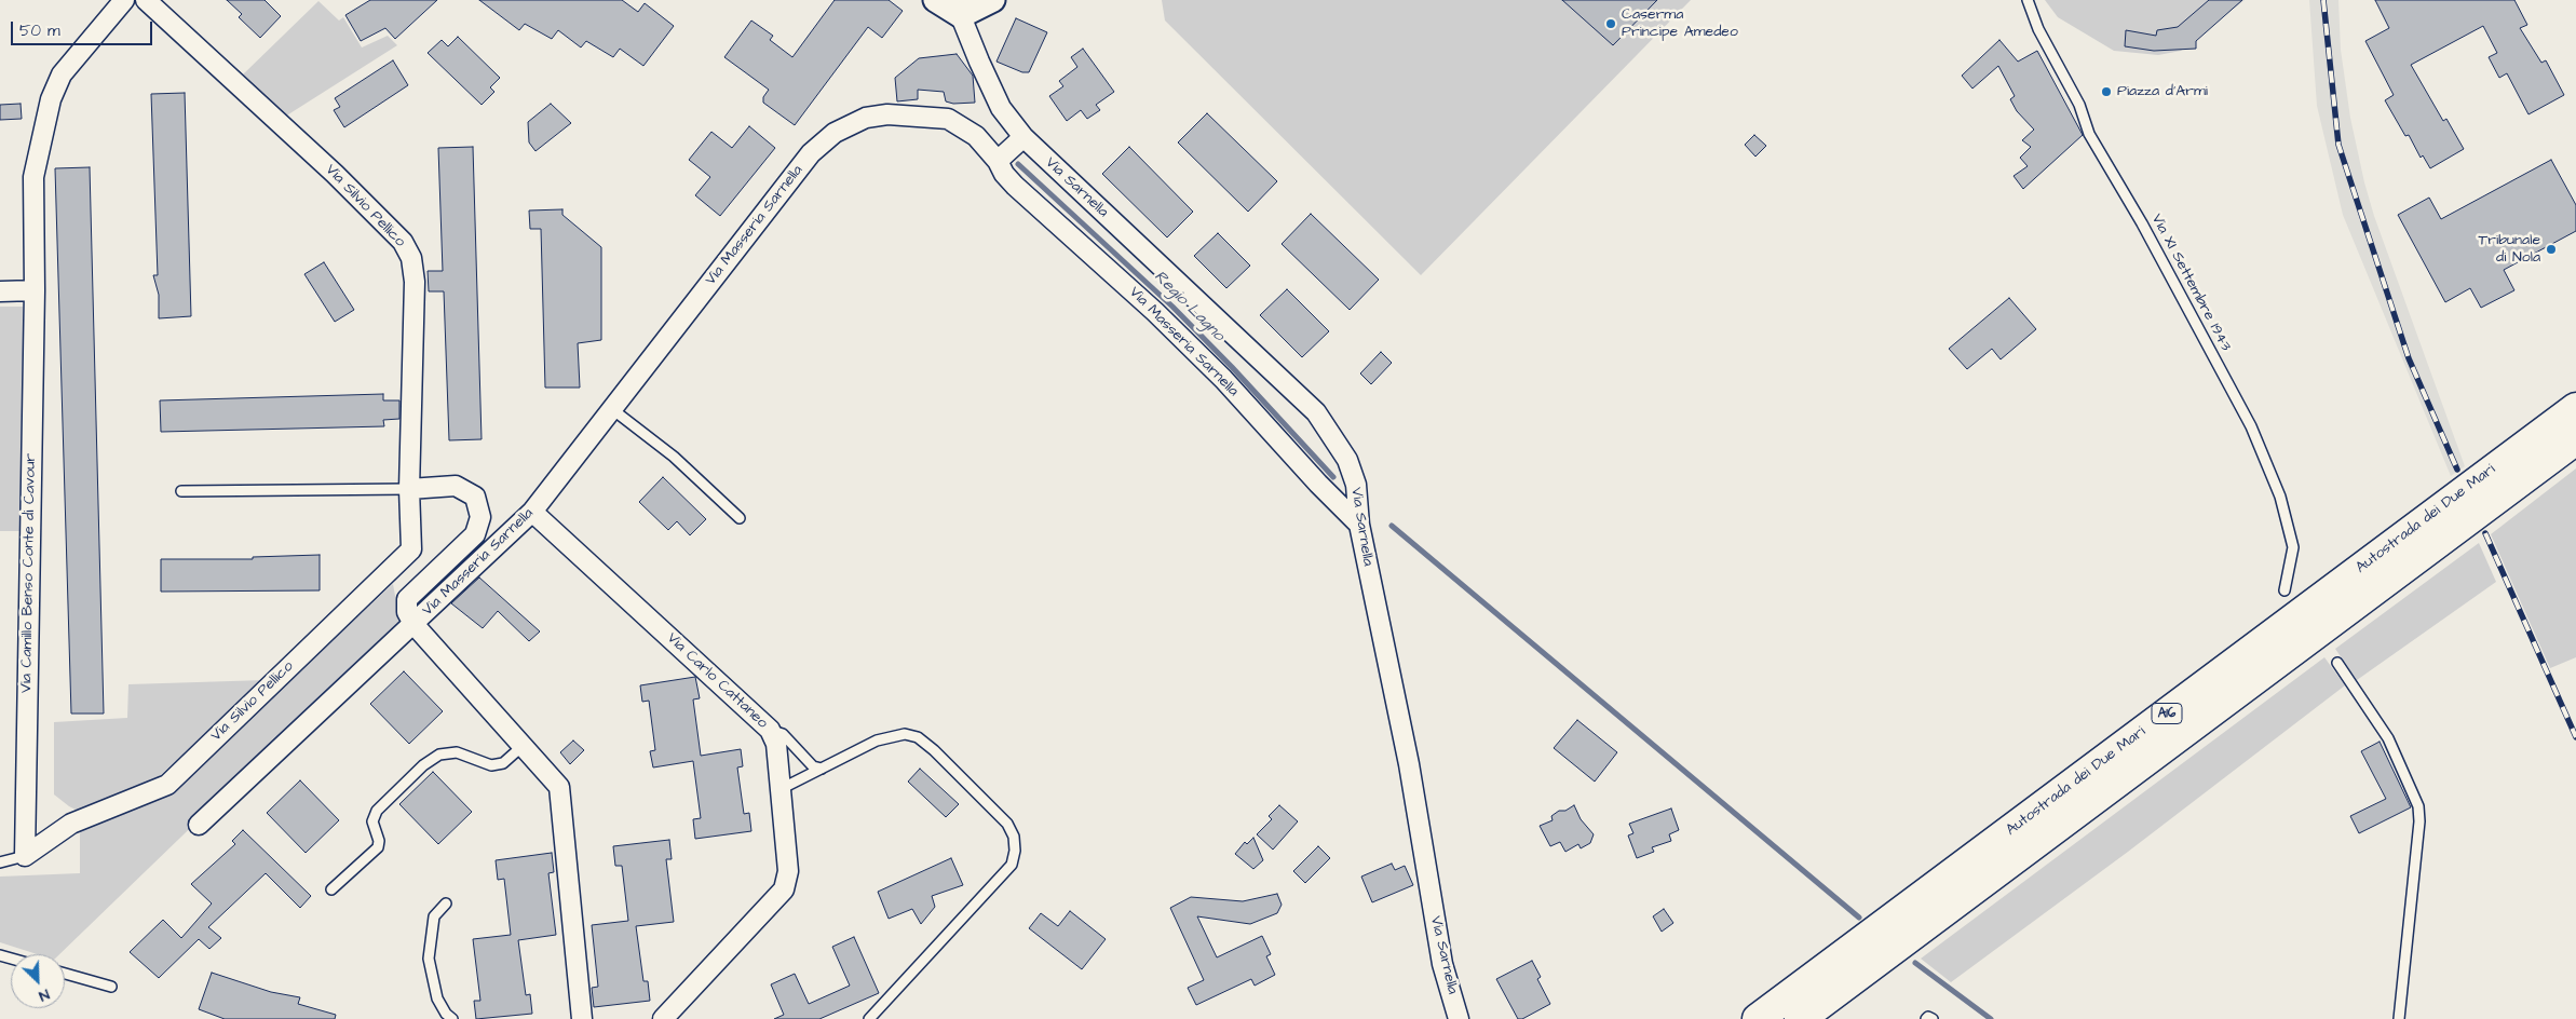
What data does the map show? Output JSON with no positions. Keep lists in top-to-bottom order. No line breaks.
{"streets":{"highway":["Autostrada dei Due Mari","A16"],"street":["Via Sarnella","Via Silvio Pellico","Via Masseria Sarnella","Via Camillo Benso Conte di Cavour","Via Carlo Cattaneo"],"lane":["Via XI Settembre 1943"]},"crossings":[["Via Sarnella","Via Masseria Sarnella"],["Via Silvio Pellico","Via Camillo Benso Conte di Cavour"],["Via Masseria Sarnella","Via Carlo Cattaneo"]],"water":["Regio Lagno"],"places":["Caserma Principe Amedeo","Piazza d'Armi","Tribunale di Nola"],"scale_bar":"50 m","north":"bottom right"}
